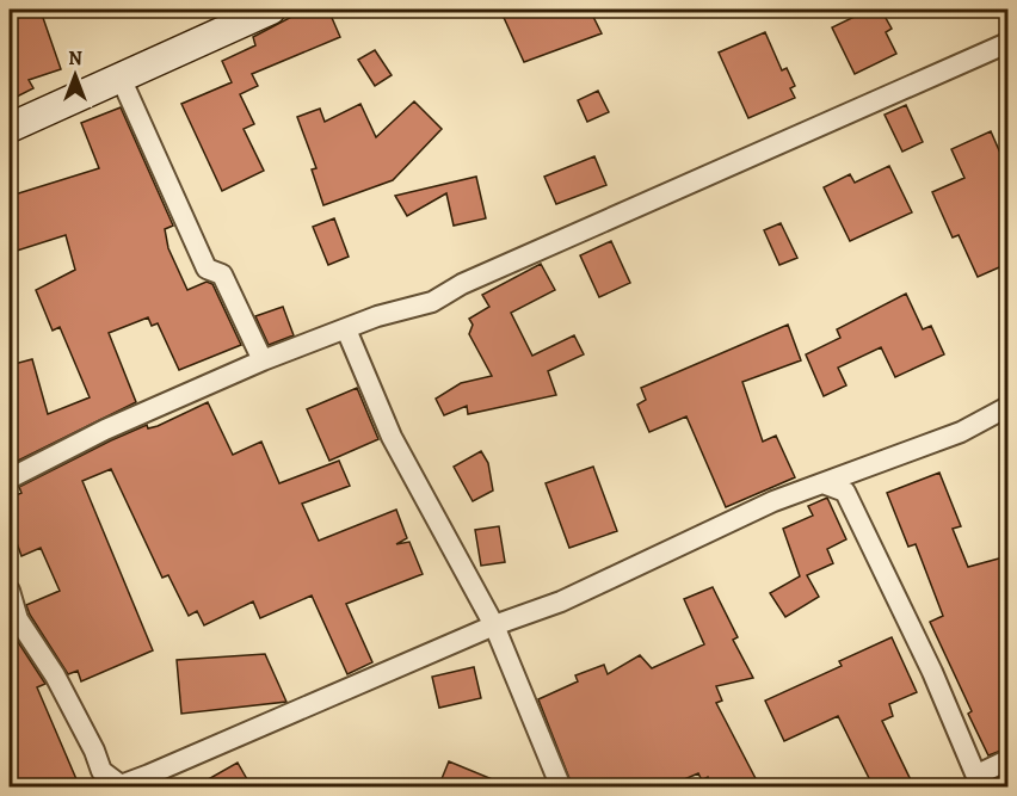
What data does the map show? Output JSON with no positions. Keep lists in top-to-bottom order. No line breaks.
{"north":"top"}
